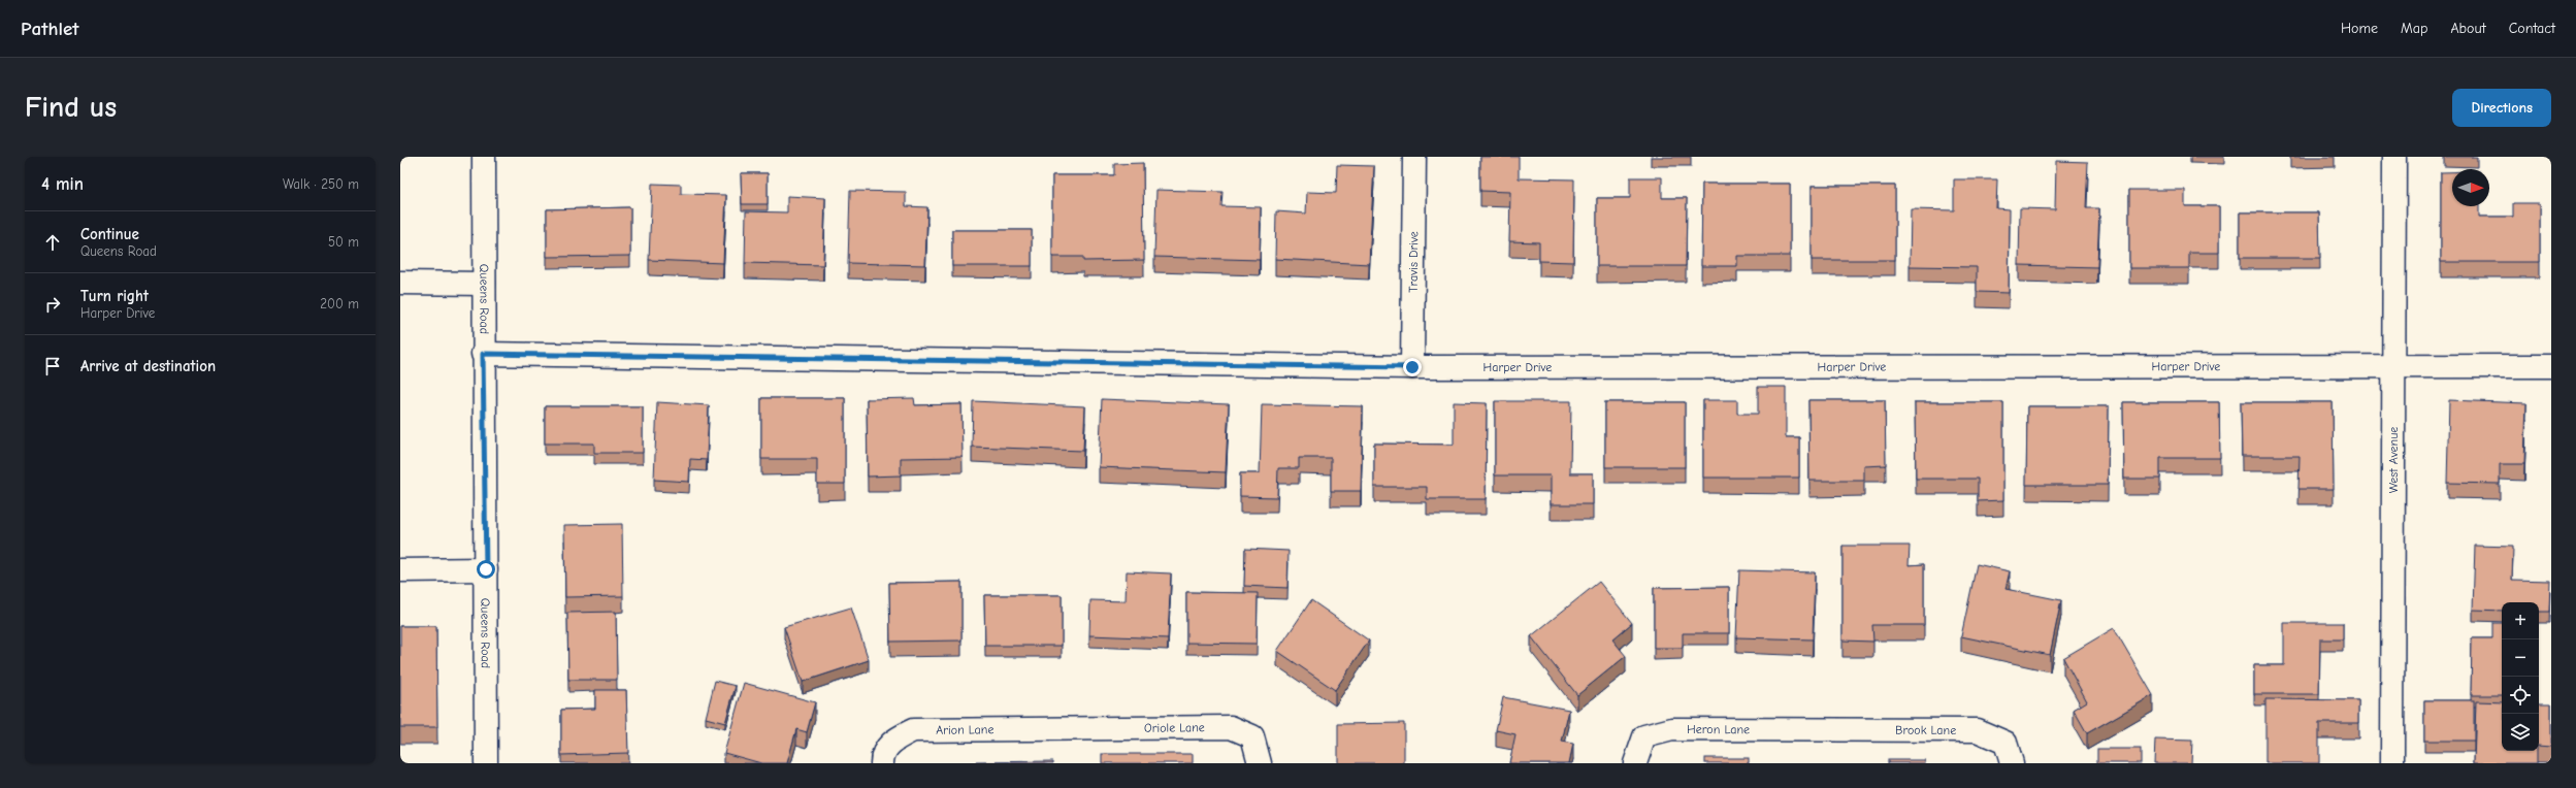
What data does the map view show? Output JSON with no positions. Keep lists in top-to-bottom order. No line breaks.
{"streets":{"street":["Travis Drive","Queens Road","Harper Drive","West Avenue","Oriole Lane","Heron Lane","Arion Lane","Brook Lane"]},"crossings":[["Travis Drive","Harper Drive"],["Queens Road","Harper Drive"],["Harper Drive","West Avenue"],["Oriole Lane","Arion Lane"],["Heron Lane","Brook Lane"]],"north":"right","page":{"header":"Pathlet","nav":["Home","Map","About","Contact"],"buttons":"Directions","title":"Find us","heading":["4 min","Walk · 250 m"],"list":[["Continue","Queens Road","50 m"],["Turn right","Harper Drive","200 m"],"Arrive at destination"],"map_buttons":["+","−"]}}
